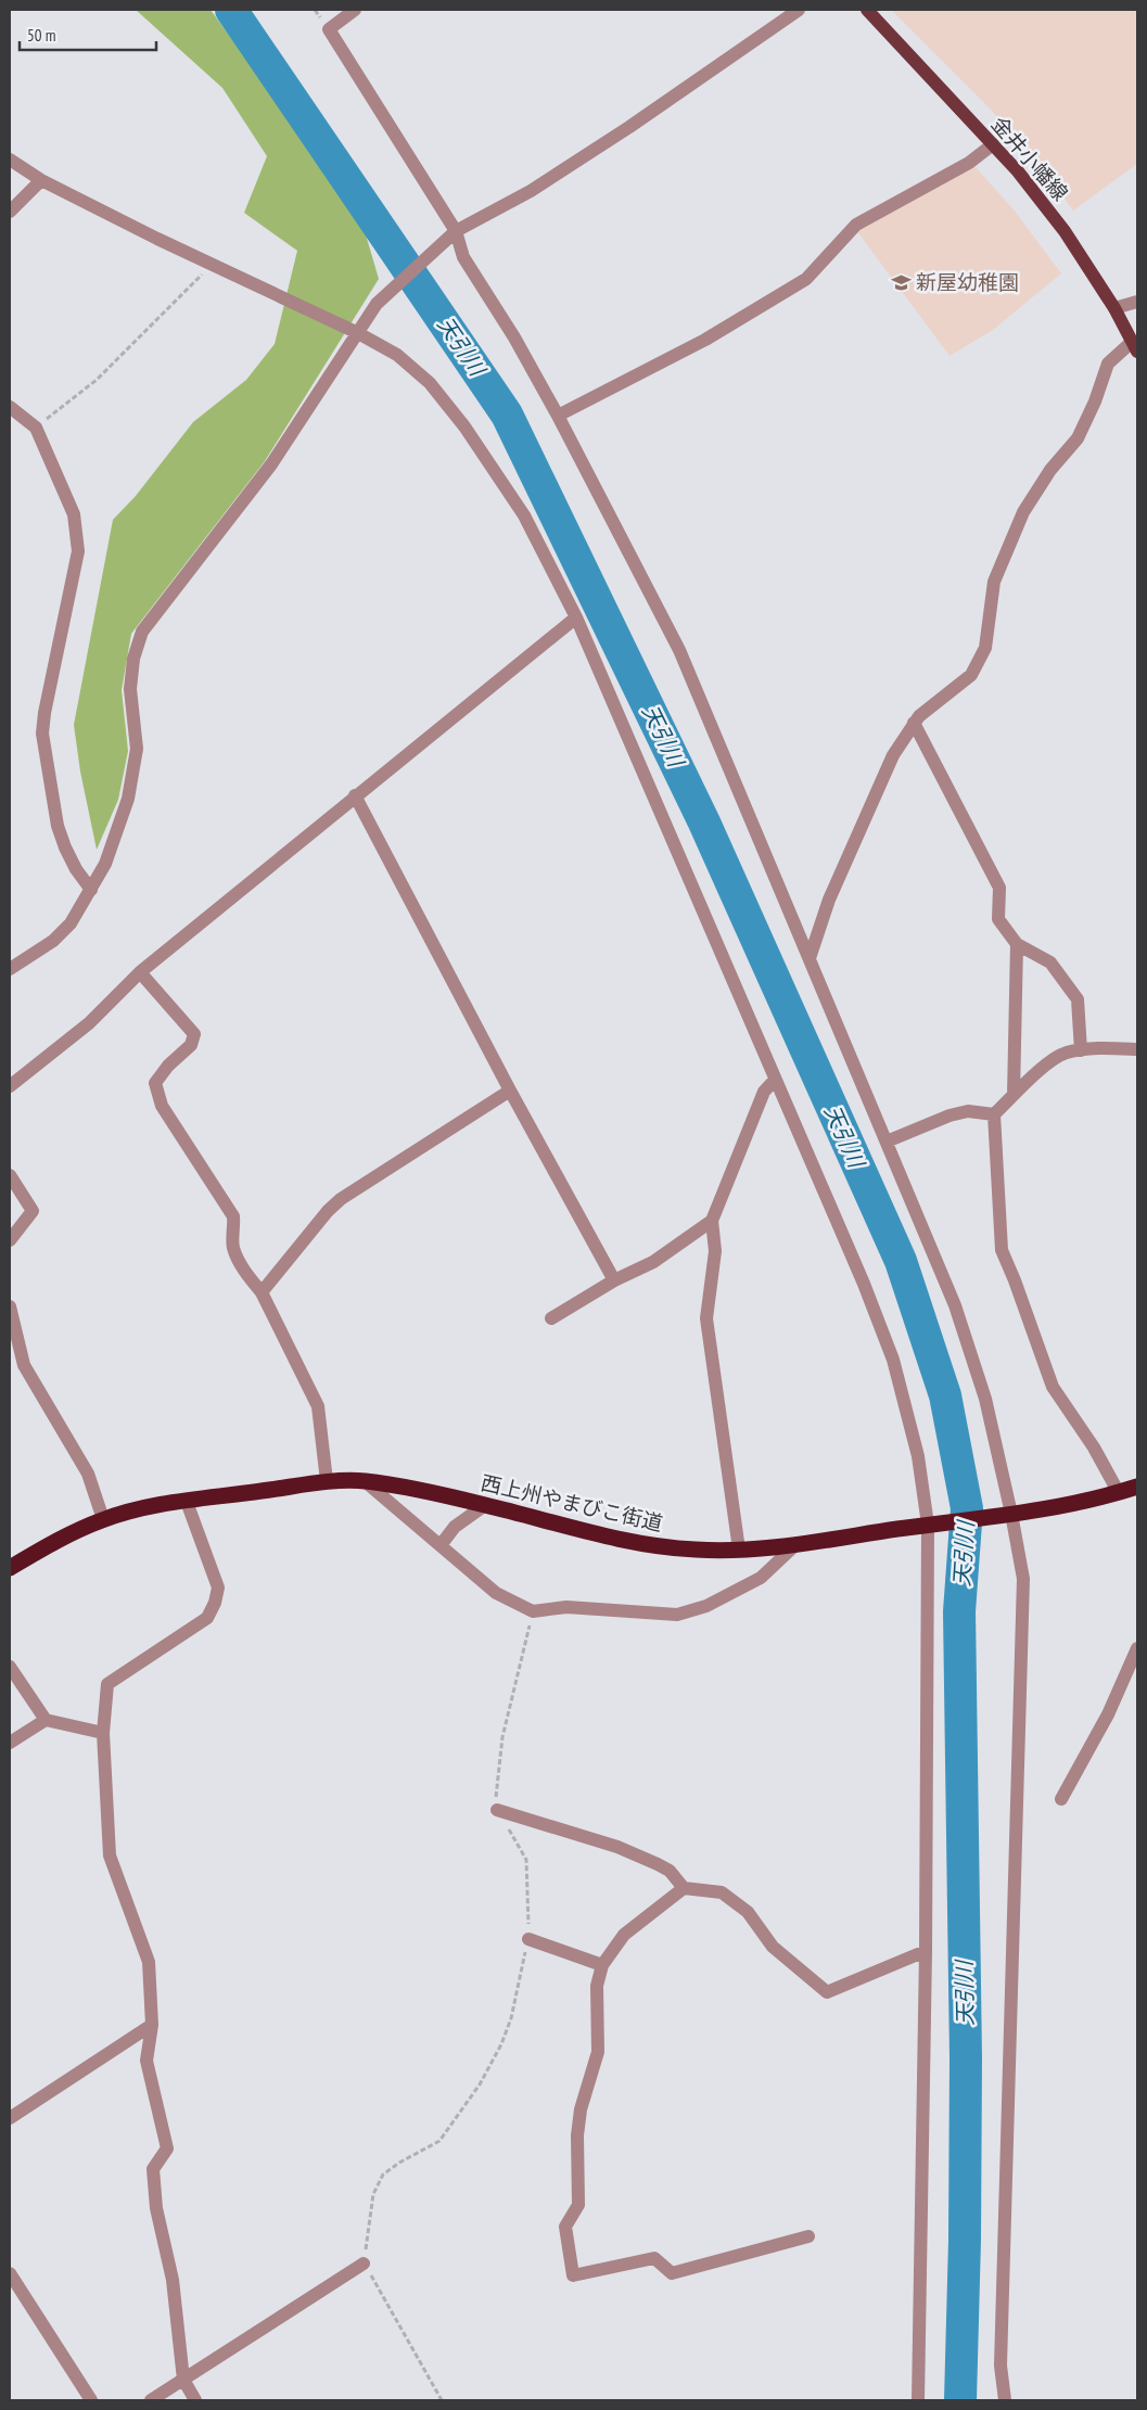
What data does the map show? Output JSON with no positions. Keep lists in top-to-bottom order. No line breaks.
{"streets":{"highway":["西上州やまびこ街道"],"main road":["金井小幡線"]},"water":["天引川"],"places":{"school or university":["新屋幼稚園"]},"scale_bar":"50 m"}
